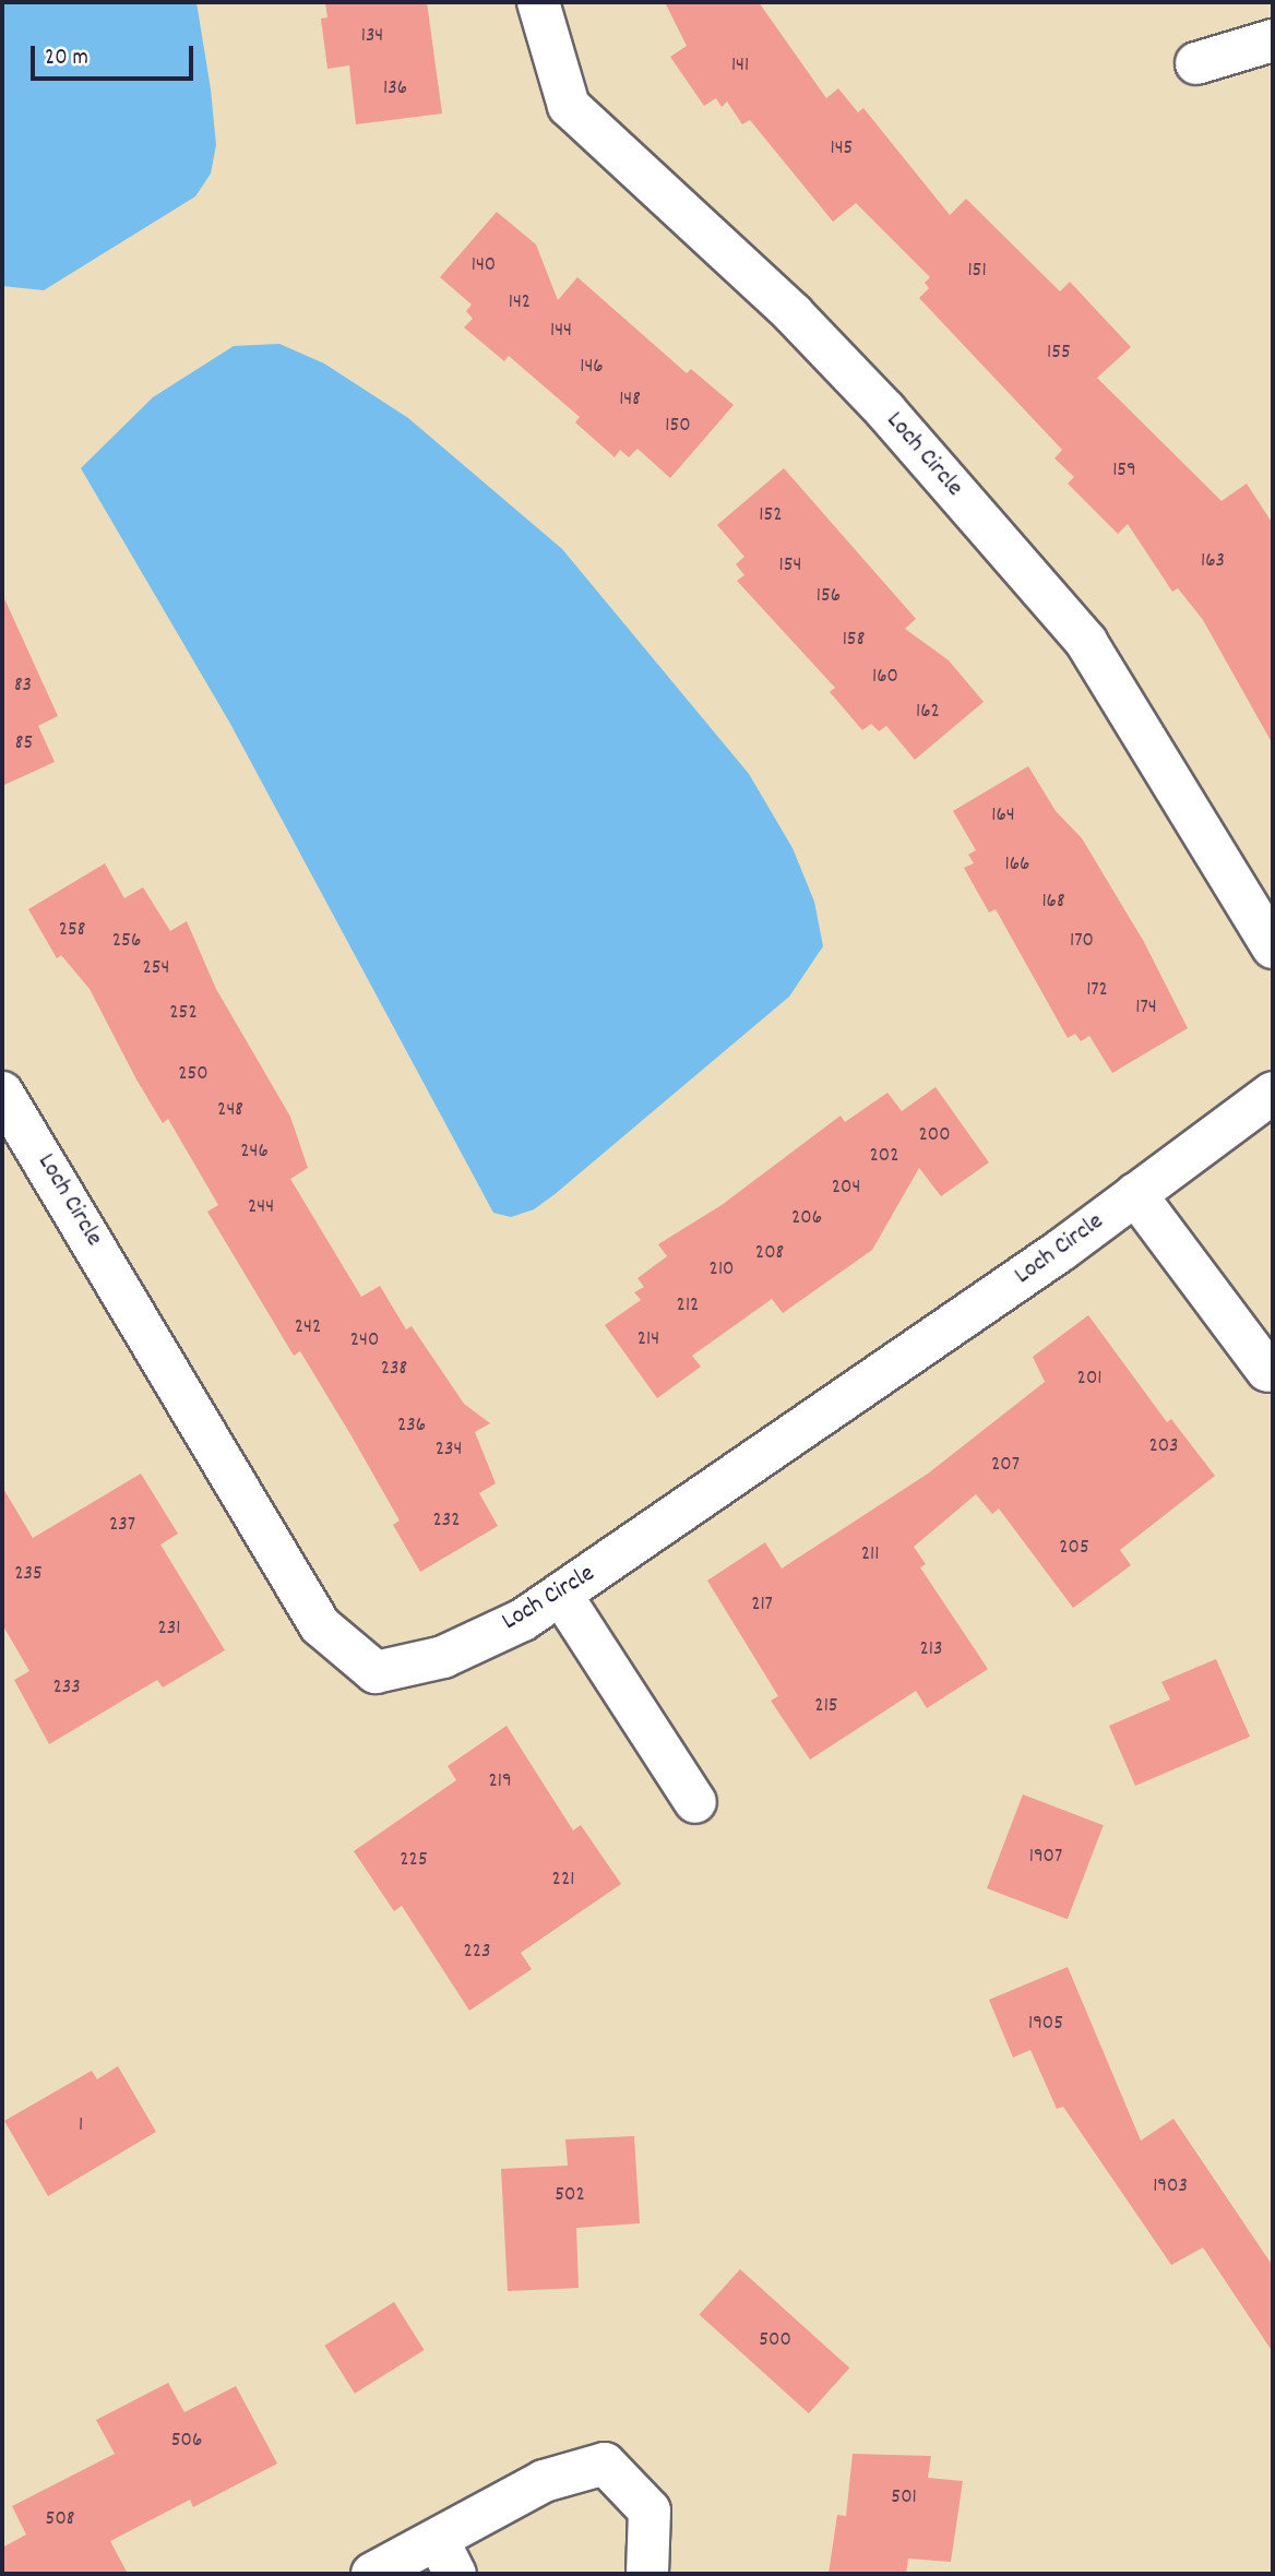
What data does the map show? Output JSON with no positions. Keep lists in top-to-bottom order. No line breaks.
{"streets":{"street":["Loch Circle"]},"house_numbers":["134","141","136","145","140","151","142","144","155","146","148","150","159","152","163","154","156","158","160","83","162","85","164","166","168","258","256","170","254","172","174","252","250","248","200","246","202","204","244","206","208","210","212","242","214","240","238","201","236","203","234","207","232","237","205","211","235","217","231","213","233","215","219","1907","225","221","223","1905","1","1903","502","500","506","501","508"],"scale_bar":"20 m"}
